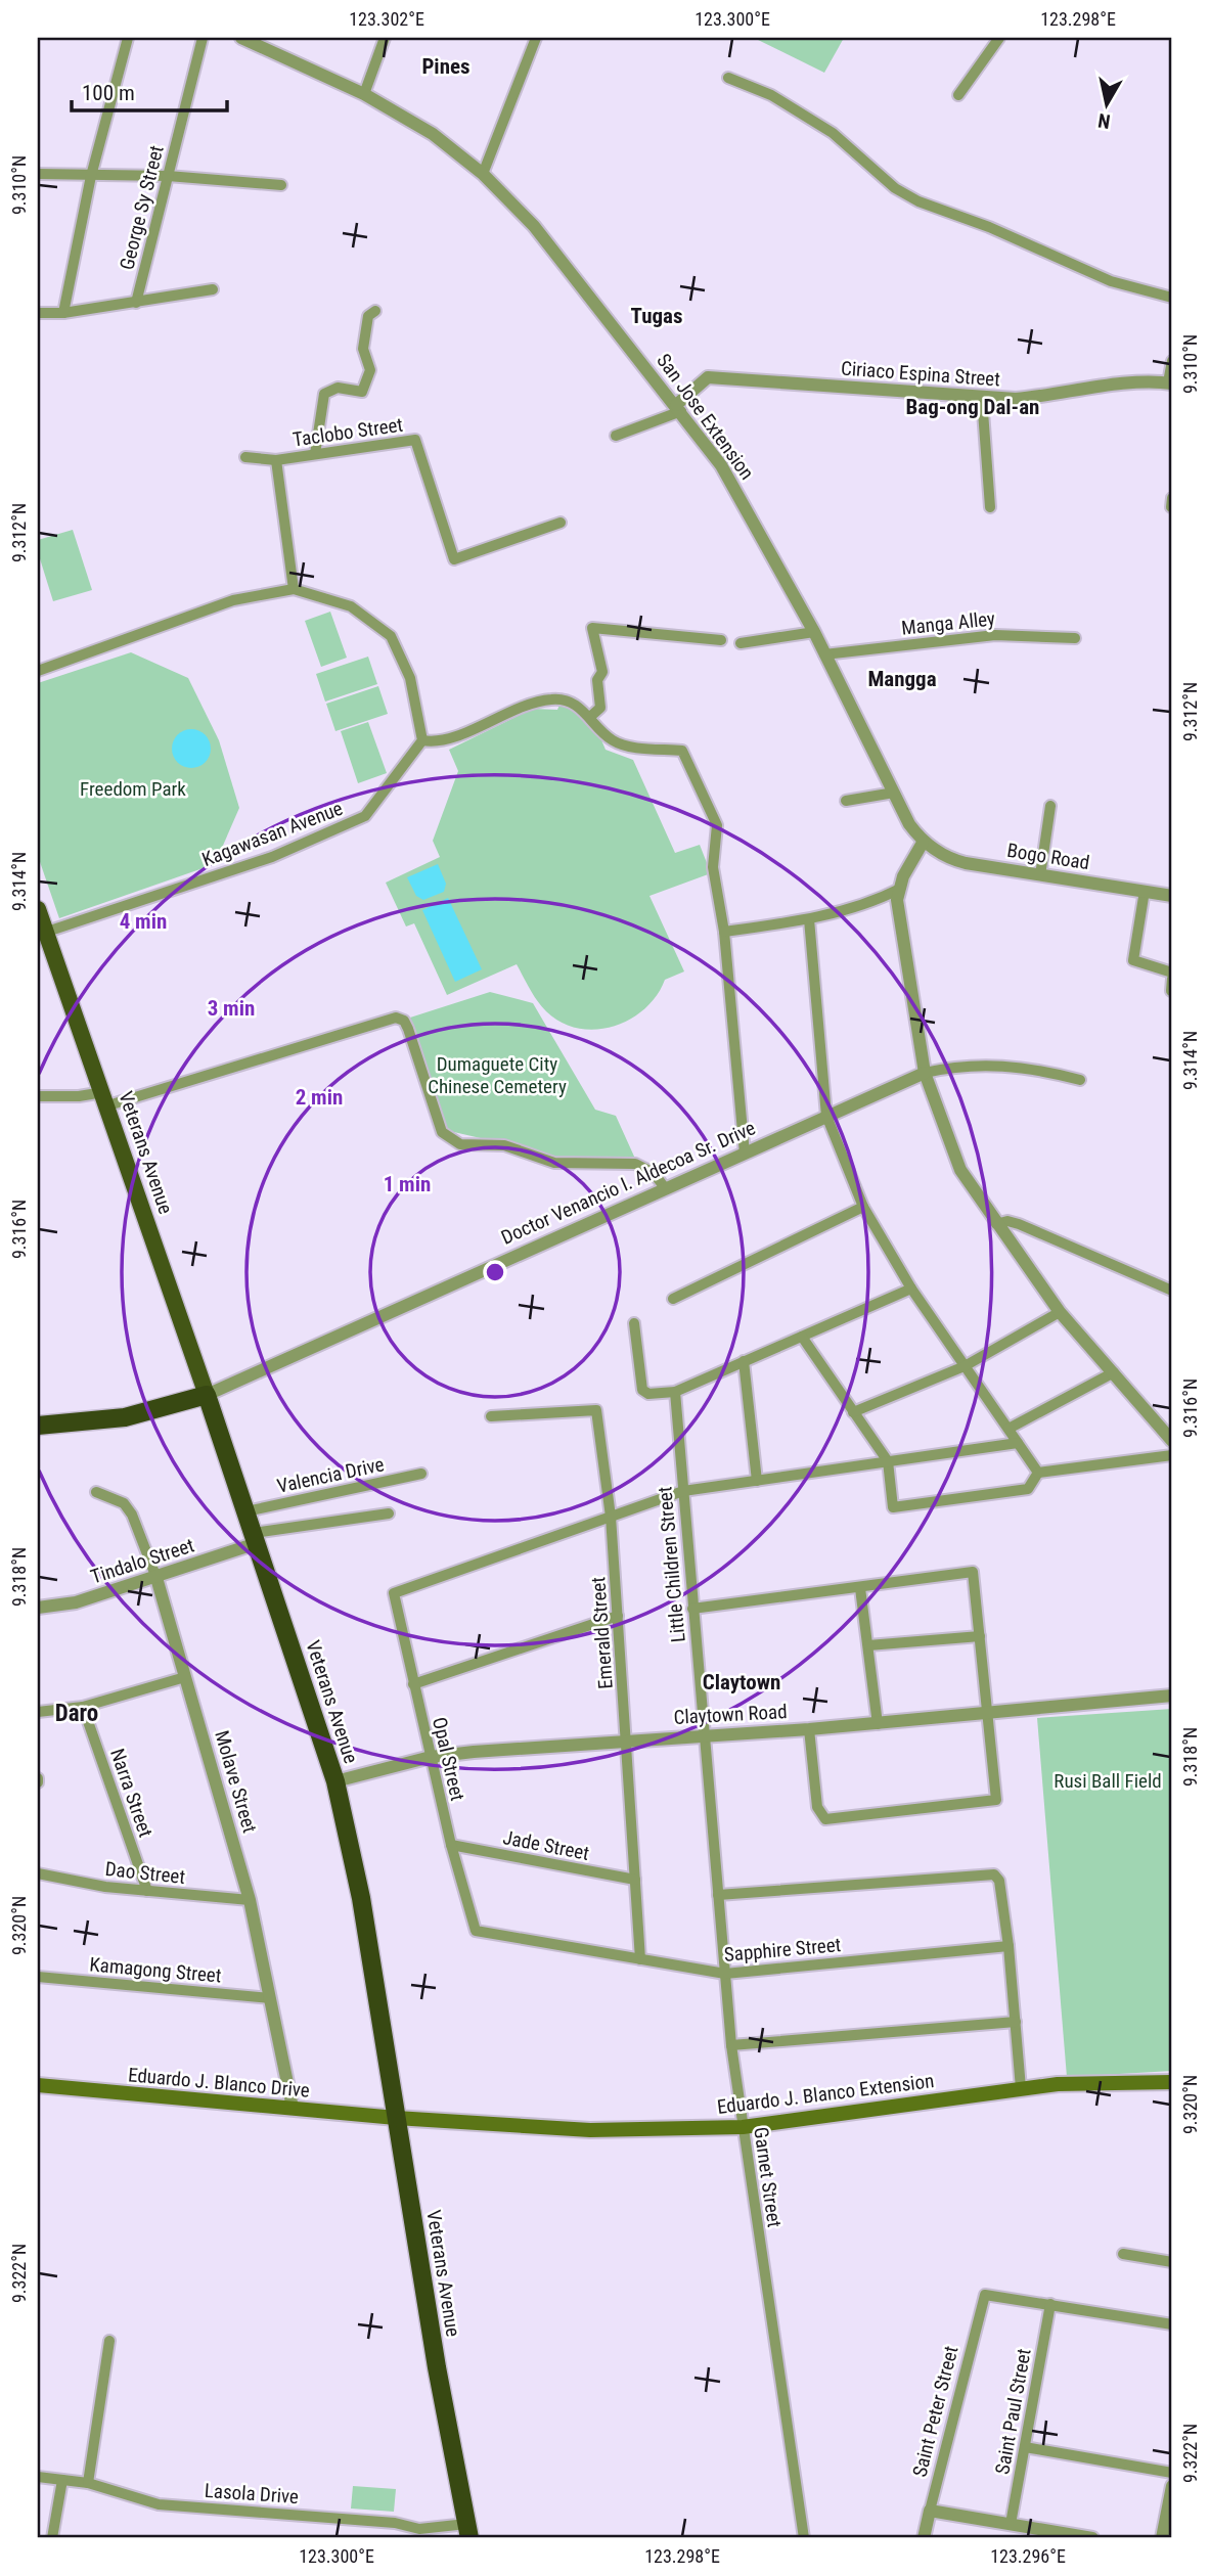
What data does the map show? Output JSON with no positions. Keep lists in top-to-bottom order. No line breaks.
{"streets":{"highway":["Veterans Avenue","Doctor Venancio I. Aldecoa Sr. Drive"],"main road":["Eduardo J. Blanco Drive","Eduardo J. Blanco Extension"],"street":["George Sy Street","Ciriaco Espina Street","San Jose Extension","Taclobo Street","Manga Alley","Kagawasan Avenue","Bogo Road","Valencia Drive","Tindalo Street","Little Children Street","Emerald Street","Claytown Road","Opal Street","Molave Street","Narra Street","Jade Street","Dao Street","Sapphire Street","Kamagong Street","Garnet Street","Saint Peter Street","Saint Paul Street","Lasola Drive"]},"crossings":[["Ciriaco Espina Street","San Jose Extension"],["San Jose Extension","Manga Alley"],["San Jose Extension","Bogo Road"],["Kagawasan Avenue","Veterans Avenue"],["Veterans Avenue","Doctor Venancio I. Aldecoa Sr. Drive"],["Veterans Avenue","Valencia Drive"],["Veterans Avenue","Tindalo Street"],["Veterans Avenue","Claytown Road"],["Veterans Avenue","Eduardo J. Blanco Drive"],["Veterans Avenue","Eduardo J. Blanco Extension"],["Veterans Avenue","Lasola Drive"],["Tindalo Street","Molave Street"],["Little Children Street","Claytown Road"],["Little Children Street","Garnet Street"],["Emerald Street","Claytown Road"],["Emerald Street","Opal Street"],["Emerald Street","Jade Street"],["Emerald Street","Sapphire Street"],["Claytown Road","Opal Street"],["Claytown Road","Garnet Street"],["Opal Street","Jade Street"],["Opal Street","Sapphire Street"],["Molave Street","Dao Street"],["Molave Street","Kamagong Street"],["Molave Street","Eduardo J. Blanco Drive"],["Narra Street","Dao Street"],["Sapphire Street","Garnet Street"],["Eduardo J. Blanco Drive","Eduardo J. Blanco Extension"],["Eduardo J. Blanco Extension","Garnet Street"],["Saint Peter Street","Saint Paul Street"]],"districts":["Pines","Tugas","Bag-ong Dal-an","Mangga","Claytown","Daro"],"parks":["Freedom Park","Dumaguete City Chinese Cemetery","Rusi Ball Field"],"scale_bar":"100 m","north":"bottom","coordinates":["123.302°E","123.300°E","123.298°E","9.310°N","9.312°N","9.314°N","9.316°N","9.318°N","9.320°N","9.322°N","123.296°E"],"rings":["4 min","3 min","2 min","1 min"]}
